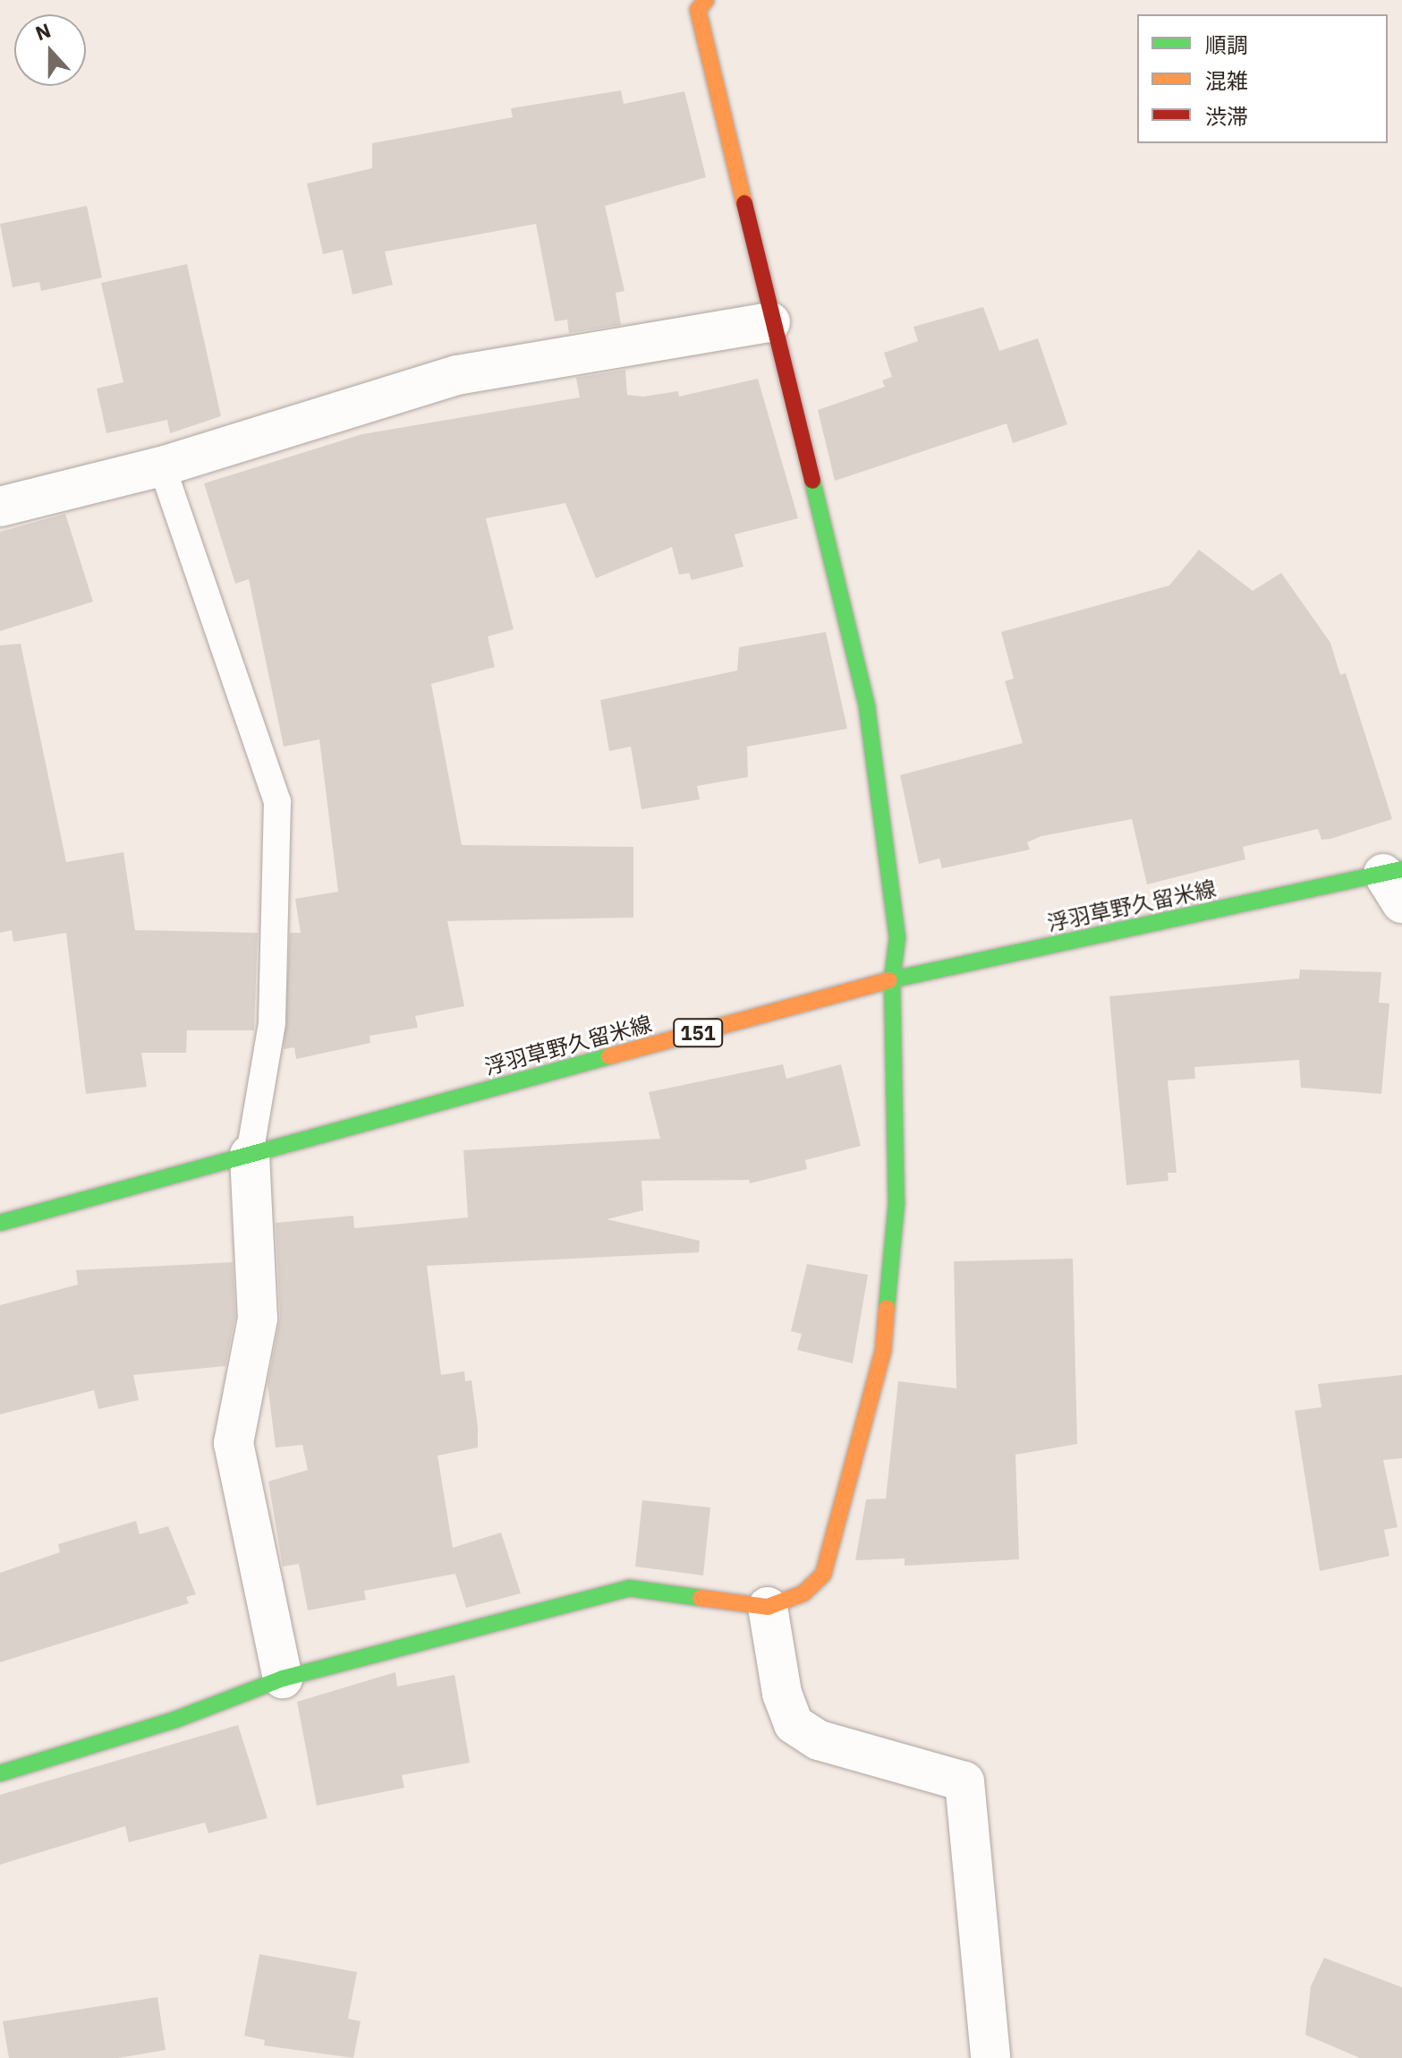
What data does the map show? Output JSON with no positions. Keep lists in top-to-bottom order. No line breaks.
{"streets":{"street":["浮羽草野久留米線","151"]},"legend":["順調","混雑","渋滞"],"north":"top"}
